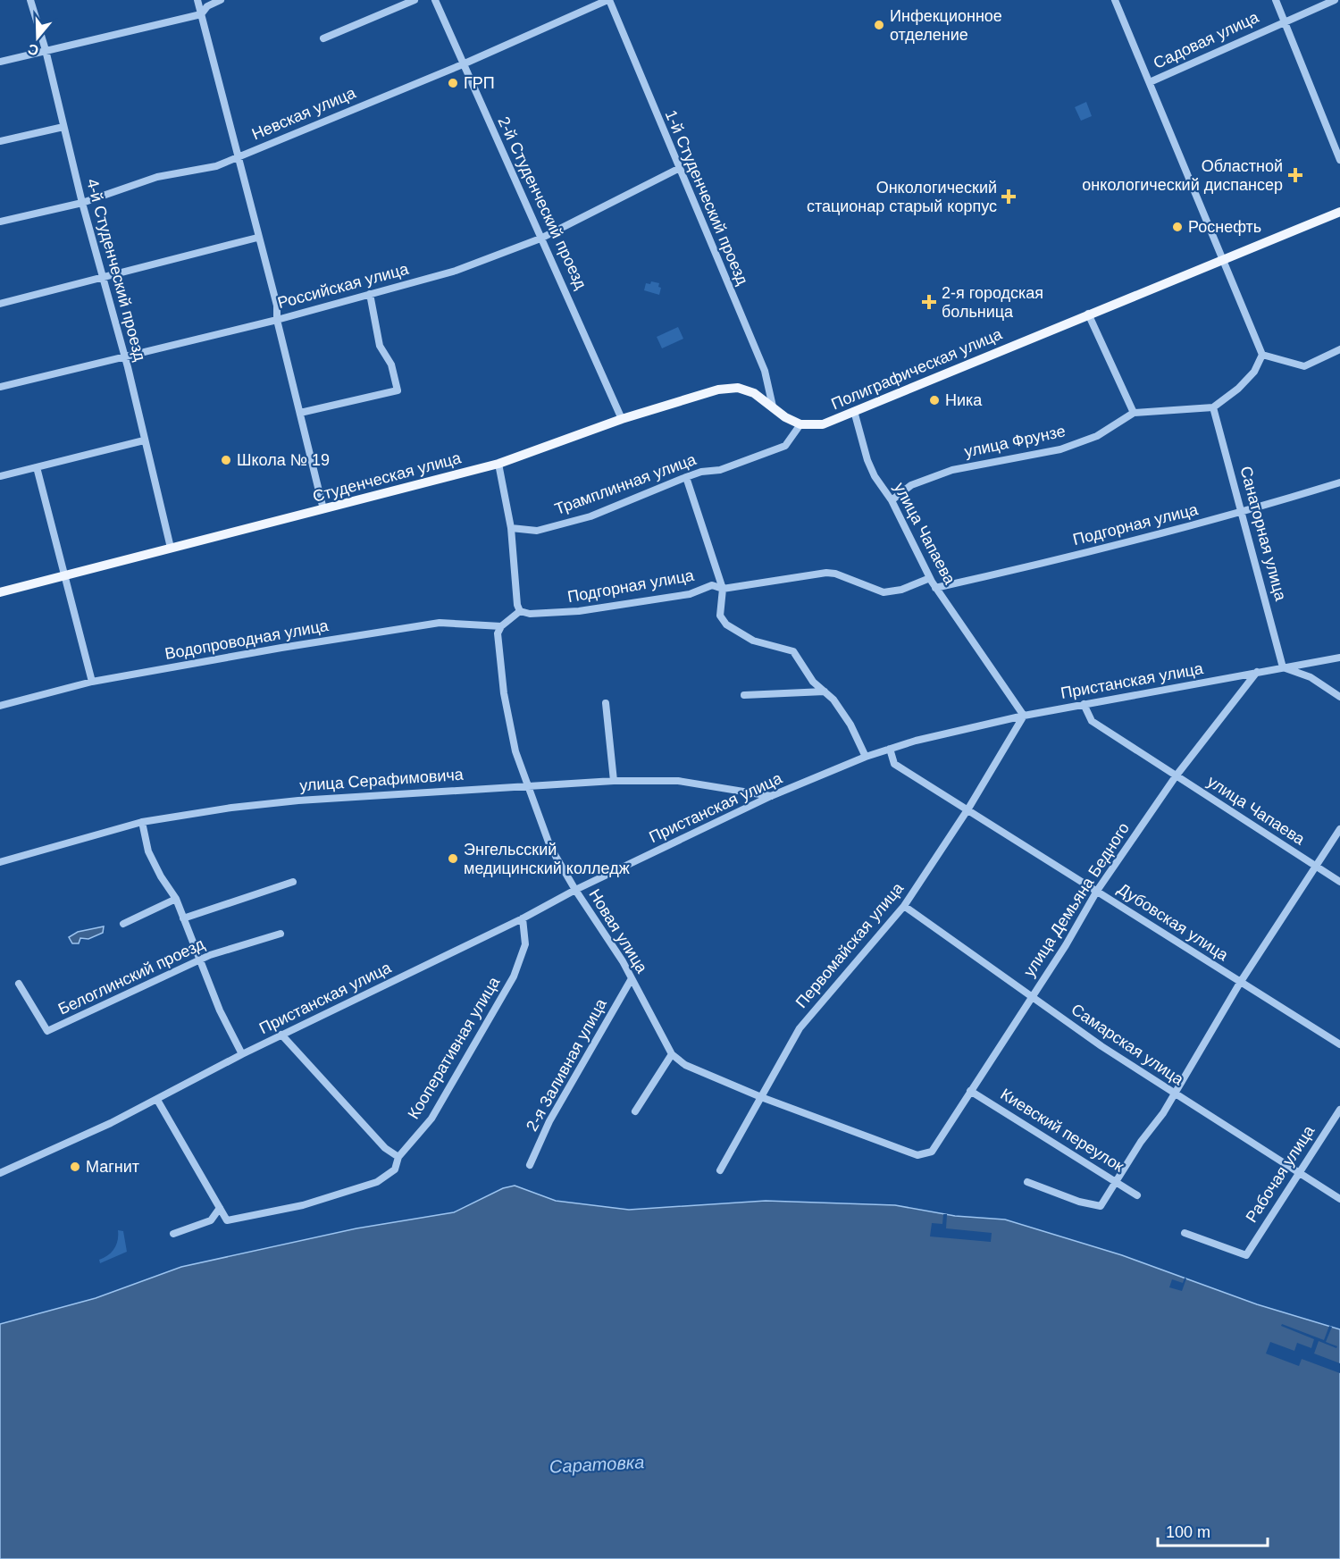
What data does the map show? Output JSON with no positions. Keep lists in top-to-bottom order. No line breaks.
{"streets":{"main road":["Полиграфическая улица","Студенческая улица"],"street":["Садовая улица","Невская улица","1-й Студенческий проезд","2-й Студенческий проезд","4-й Студенческий проезд","Российская улица","улица Фрунзе","Трамплинная улица","Подгорная улица","улица Чапаева","Санаторная улица","Водопроводная улица","Пристанская улица","улица Серафимовича","улица Демьяна Бедного","Дубовская улица","Новая улица","Первомайская улица","Белоглинский проезд","Самарская улица","Кооперативная улица","2-я Заливная улица","Киевский переулок","Рабочая улица"]},"crossings":[["Невская улица","1-й Студенческий проезд"],["Невская улица","2-й Студенческий проезд"],["Невская улица","4-й Студенческий проезд"],["1-й Студенческий проезд","Российская улица"],["1-й Студенческий проезд","Студенческая улица"],["2-й Студенческий проезд","Российская улица"],["2-й Студенческий проезд","Студенческая улица"],["4-й Студенческий проезд","Российская улица"],["4-й Студенческий проезд","Студенческая улица"],["Полиграфическая улица","Трамплинная улица"],["Полиграфическая улица","улица Чапаева"],["улица Фрунзе","улица Чапаева"],["улица Фрунзе","Санаторная улица"],["Подгорная улица","улица Чапаева"],["Подгорная улица","Санаторная улица"],["улица Чапаева","Пристанская улица"],["улица Чапаева","улица Демьяна Бедного"],["улица Чапаева","Первомайская улица"],["Санаторная улица","Пристанская улица"],["Водопроводная улица","Новая улица"],["Пристанская улица","улица Серафимовича"],["Пристанская улица","улица Демьяна Бедного"],["Пристанская улица","Дубовская улица"],["Пристанская улица","Новая улица"],["Пристанская улица","Первомайская улица"],["Пристанская улица","Кооперативная улица"],["улица Серафимовича","Новая улица"],["улица Демьяна Бедного","Дубовская улица"],["улица Демьяна Бедного","Новая улица"],["улица Демьяна Бедного","Самарская улица"],["улица Демьяна Бедного","Киевский переулок"],["Дубовская улица","Первомайская улица"],["Новая улица","Первомайская улица"],["Новая улица","2-я Заливная улица"],["Первомайская улица","Самарская улица"],["Самарская улица","Рабочая улица"]],"water":["Саратовка"],"places":{"other":["Инфекционное отделение","ГРП","Роснефть","Ника","Школа № 19","Энгельсский медицинский колледж","Магнит"],"health":["Областной онкологический диспансер","Онкологический стационар старый корпус","2-я городская больница"]},"scale_bar":"100 m","north":"bottom"}
